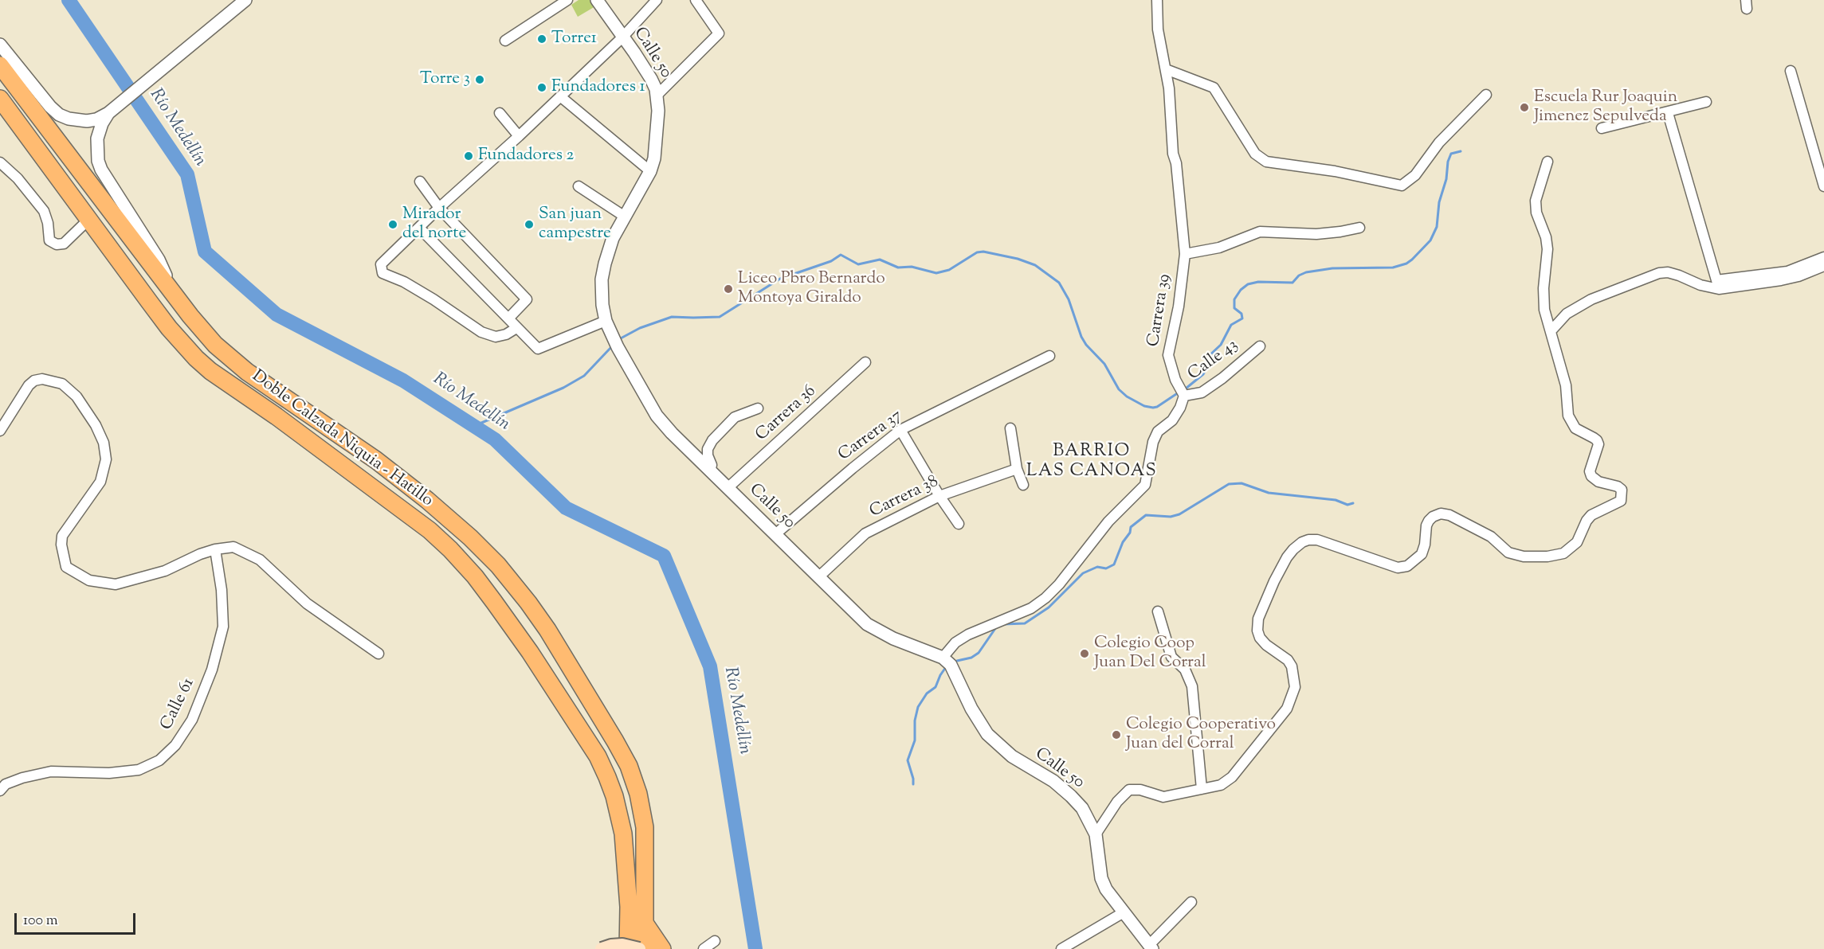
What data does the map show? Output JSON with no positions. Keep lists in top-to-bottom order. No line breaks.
{"streets":{"highway":["Doble Calzada Niquia - Hatillo"],"street":["Calle 50","Carrera 39","Calle 43","Carrera 36","Carrera 37","Carrera 38","Calle 61"]},"crossings":[["Calle 50","Carrera 36"],["Calle 50","Carrera 37"],["Calle 50","Carrera 38"],["Carrera 39","Calle 43"]],"districts":["BARRIO LAS CANOAS"],"water":["Río Medellín"],"places":["Torre1","Torre 3","Fundadores 1","Escuela Rur Joaquin Jimenez Sepulveda","Fundadores 2","Mirador del norte","San juan campestre","Liceo Pbro Bernardo Montoya Giraldo","Colegio Coop Juan Del Corral","Colegio Cooperativo Juan del Corral"],"scale_bar":"100 m"}
